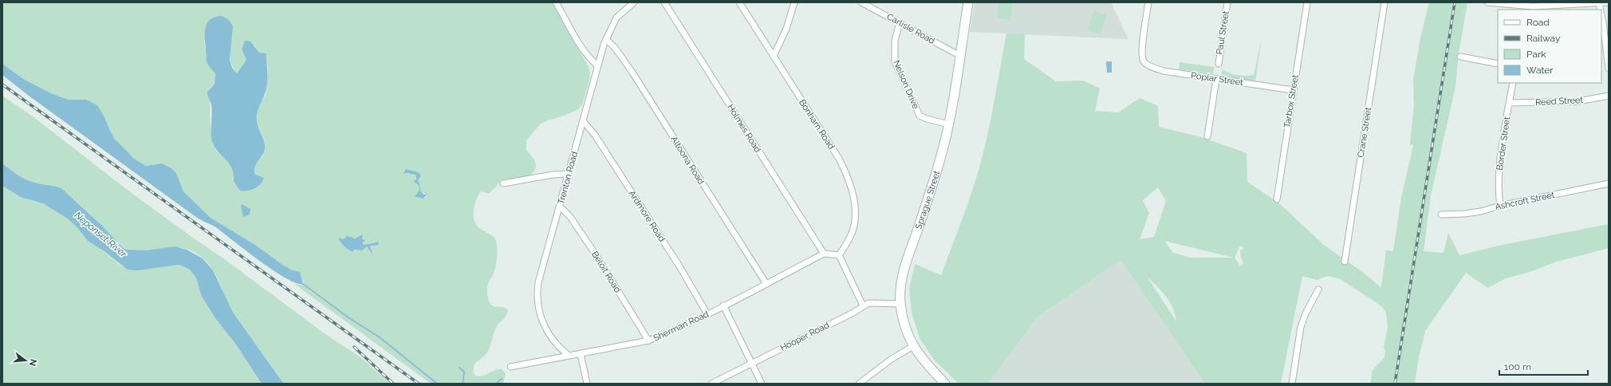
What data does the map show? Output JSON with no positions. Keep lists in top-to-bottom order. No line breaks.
{"streets":{"main road":["Sprague Street"],"street":["Carlisle Road","Paul Street","Poplar Street","Nelson Drive","Tarbox Street","Reed Street","Bonham Road","Holmes Road","Crane Street","Border Street","Altoona Road","Trenton Road","Ashcroft Street","Ardmore Road","Beloit Road","Sherman Road","Hooper Road"]},"crossings":[["Carlisle Road","Nelson Drive"],["Carlisle Road","Sprague Street"],["Poplar Street","Tarbox Street"],["Nelson Drive","Sprague Street"],["Reed Street","Border Street"],["Holmes Road","Sherman Road"],["Border Street","Ashcroft Street"],["Altoona Road","Trenton Road"],["Altoona Road","Sherman Road"],["Trenton Road","Ardmore Road"],["Trenton Road","Beloit Road"],["Trenton Road","Sherman Road"],["Sprague Street","Hooper Road"],["Ardmore Road","Sherman Road"],["Beloit Road","Sherman Road"]],"water":["Neponset River"],"legend":["Road","Railway","Park","Water"],"scale_bar":"100 m","north":"right"}
